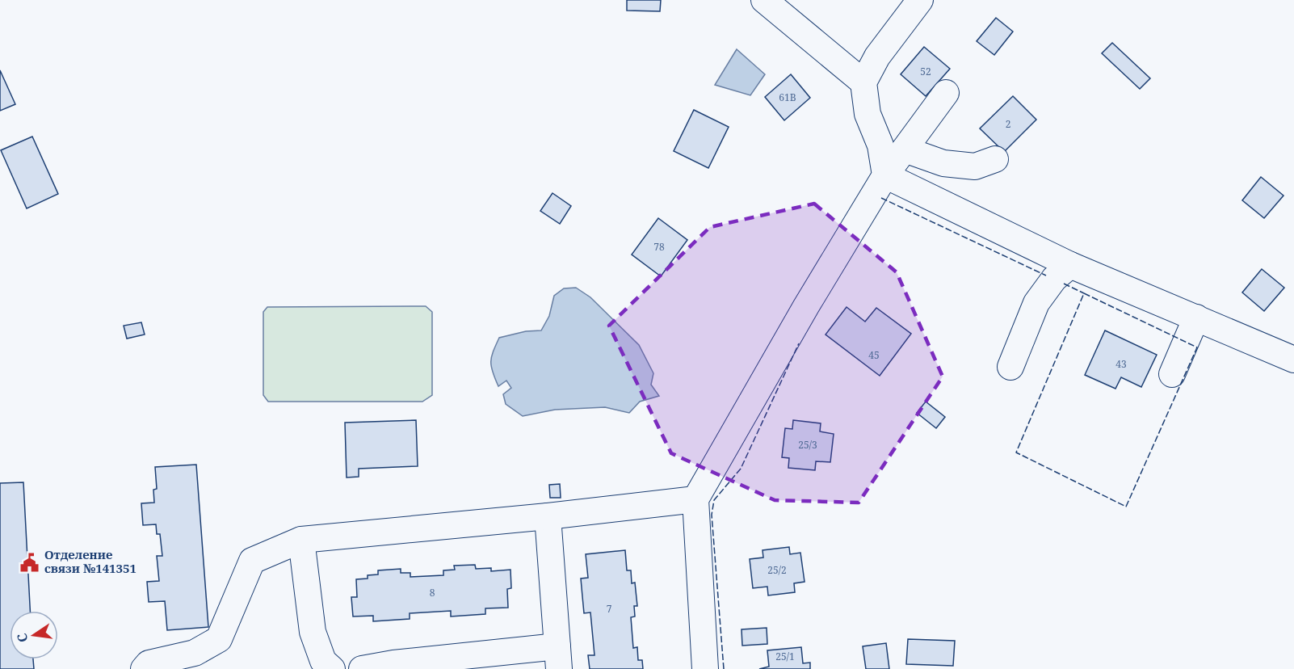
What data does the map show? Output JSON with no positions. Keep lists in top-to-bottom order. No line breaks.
{"places":{"public building":["Отделение связи №141351"]},"house_numbers":["52","61В","2","78","45","43","25/3","25/2","8","7","25/1"],"north":"left"}
